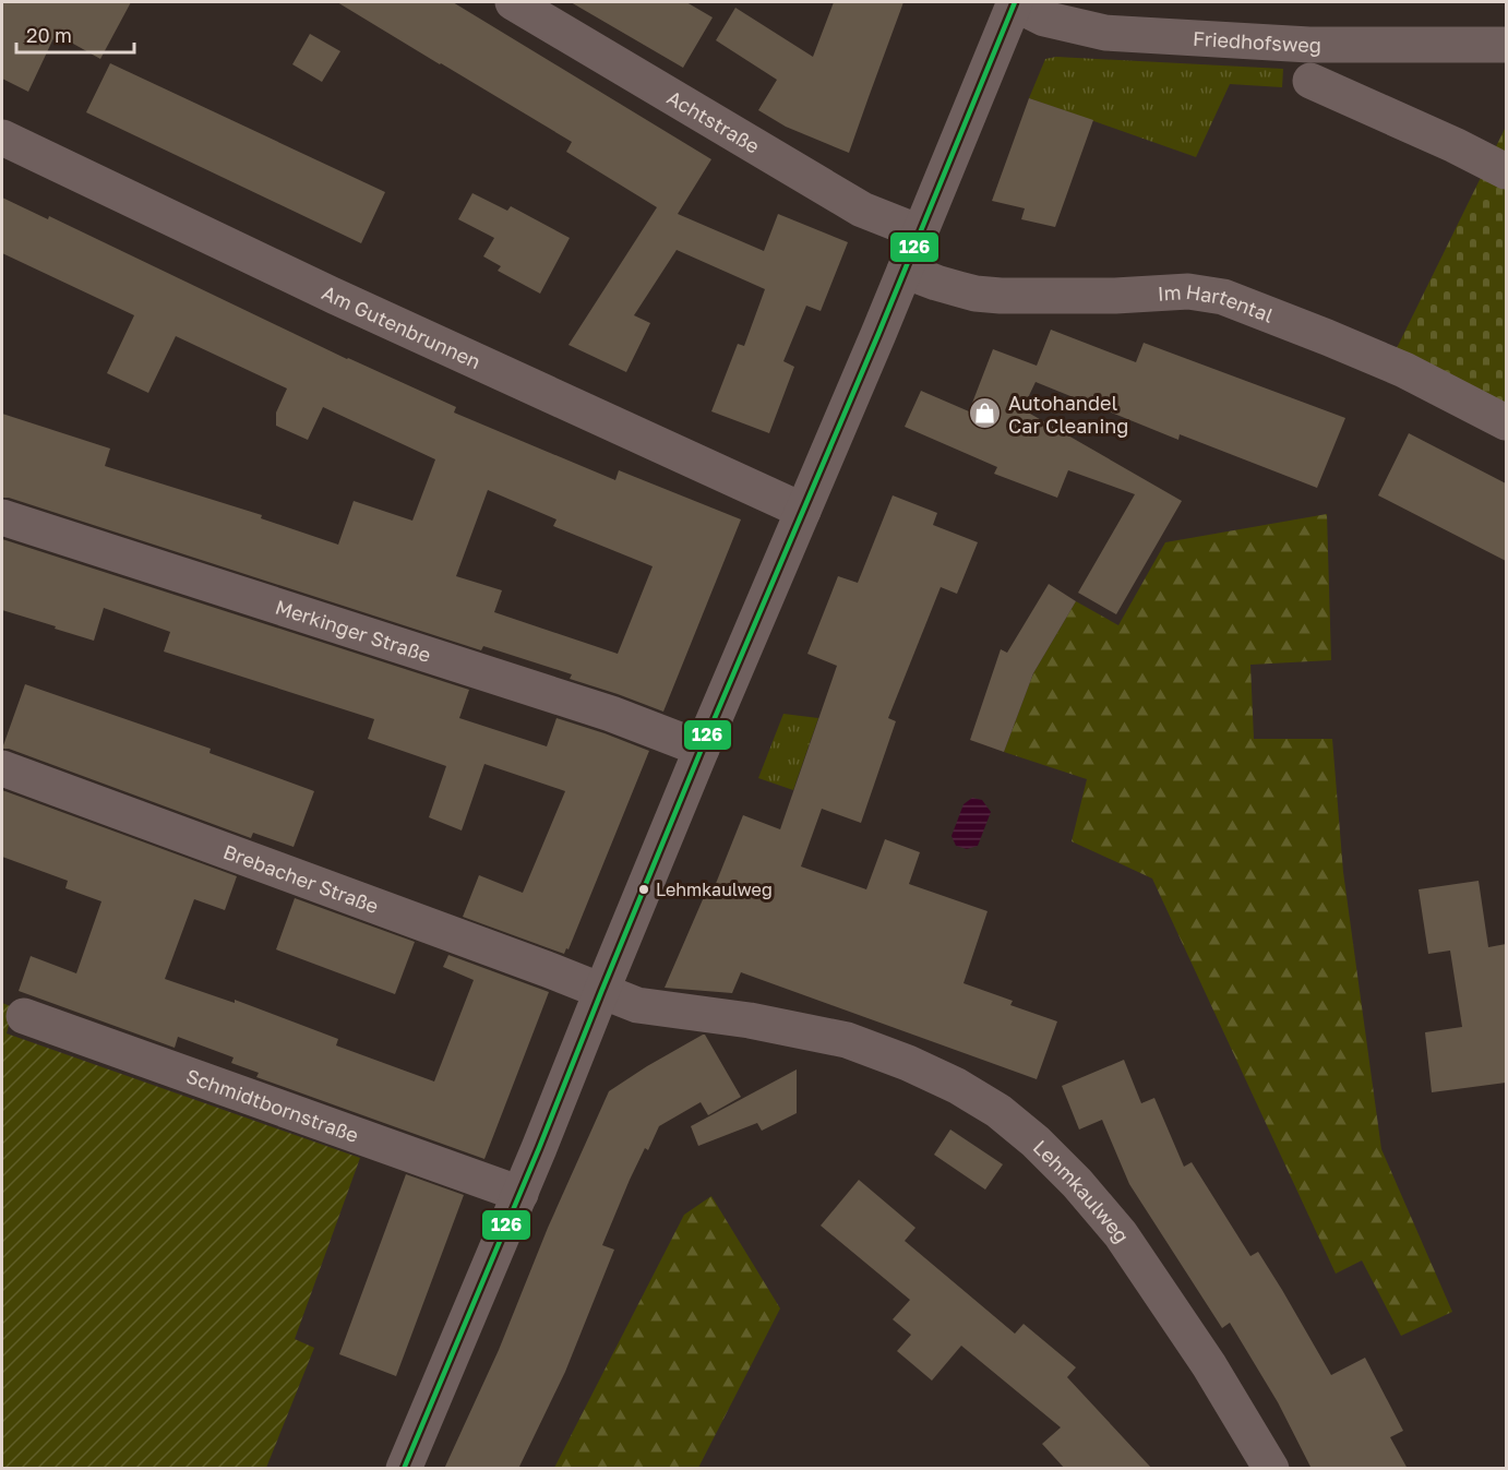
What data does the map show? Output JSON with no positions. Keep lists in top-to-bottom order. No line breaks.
{"streets":{"street":["Friedhofsweg","Achtstraße","Im Hartental","Am Gutenbrunnen","Merkinger Straße","Brebacher Straße","Schmidtbornstraße","Lehmkaulweg"]},"crossings":[["Brebacher Straße","Lehmkaulweg"]],"places":{"shop":["Autohandel Car Cleaning"],"other":["Lehmkaulweg"]},"lines":["transit line 126"],"scale_bar":"20 m"}
